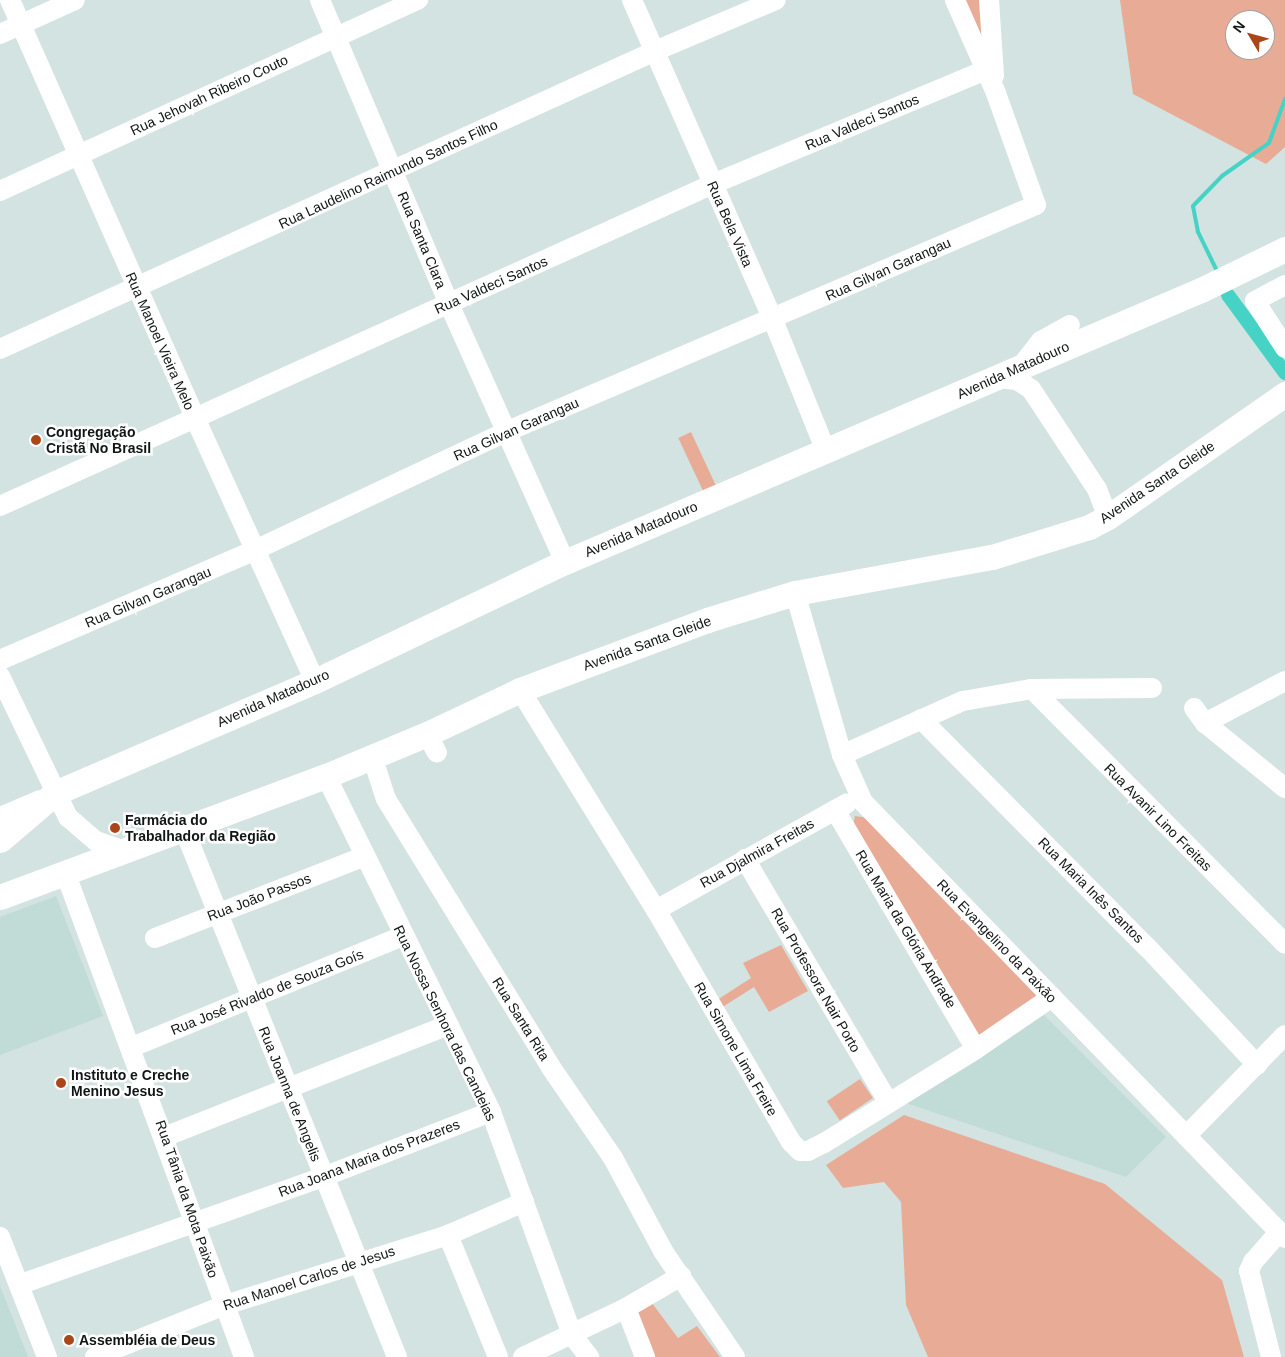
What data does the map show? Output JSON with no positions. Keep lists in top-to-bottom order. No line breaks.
{"streets":{"main road":["Avenida Matadouro","Avenida Santa Gleide"],"street":["Rua Jehovah Ribeiro Couto","Rua Valdeci Santos","Rua Laudelino Raimundo Santos Filho","Rua Bela Vista","Rua Santa Clara","Rua Gilvan Garangau","Rua Manoel Vieira Melo","Rua Avanir Lino Freitas","Rua Djalmira Freitas","Rua Maria Inês Santos","Rua João Passos","Rua Maria da Glória Andrade","Rua Evangelino da Paixão","Rua Professora Nair Porto","Rua José Rivaldo de Souza Goís","Rua Santa Rita","Rua Nossa Senhora das Candeias","Rua Simone Lima Freire","Rua Joanna de Angelis","Rua Joana Maria dos Prazeres","Rua Tânia da Mota Paixão","Rua Manoel Carlos de Jesus"]},"crossings":[["Rua Jehovah Ribeiro Couto","Rua Santa Clara"],["Rua Jehovah Ribeiro Couto","Rua Manoel Vieira Melo"],["Rua Valdeci Santos","Rua Bela Vista"],["Rua Valdeci Santos","Rua Santa Clara"],["Rua Valdeci Santos","Rua Manoel Vieira Melo"],["Rua Laudelino Raimundo Santos Filho","Rua Bela Vista"],["Rua Laudelino Raimundo Santos Filho","Rua Santa Clara"],["Rua Laudelino Raimundo Santos Filho","Rua Manoel Vieira Melo"],["Rua Bela Vista","Rua Gilvan Garangau"],["Rua Bela Vista","Avenida Matadouro"],["Rua Santa Clara","Rua Gilvan Garangau"],["Rua Santa Clara","Avenida Matadouro"],["Rua Gilvan Garangau","Rua Manoel Vieira Melo"],["Rua Manoel Vieira Melo","Avenida Matadouro"],["Avenida Santa Gleide","Rua Evangelino da Paixão"],["Avenida Santa Gleide","Rua Santa Rita"],["Avenida Santa Gleide","Rua Nossa Senhora das Candeias"],["Avenida Santa Gleide","Rua Simone Lima Freire"],["Avenida Santa Gleide","Rua Joanna de Angelis"],["Avenida Santa Gleide","Rua Tânia da Mota Paixão"],["Rua Djalmira Freitas","Rua Maria da Glória Andrade"],["Rua Djalmira Freitas","Rua Evangelino da Paixão"],["Rua Djalmira Freitas","Rua Professora Nair Porto"],["Rua Djalmira Freitas","Rua Simone Lima Freire"],["Rua João Passos","Rua Nossa Senhora das Candeias"],["Rua João Passos","Rua Joanna de Angelis"],["Rua Maria da Glória Andrade","Rua Simone Lima Freire"],["Rua Evangelino da Paixão","Rua Simone Lima Freire"],["Rua Professora Nair Porto","Rua Simone Lima Freire"],["Rua José Rivaldo de Souza Goís","Rua Nossa Senhora das Candeias"],["Rua José Rivaldo de Souza Goís","Rua Joanna de Angelis"],["Rua José Rivaldo de Souza Goís","Rua Tânia da Mota Paixão"],["Rua Nossa Senhora das Candeias","Rua Joana Maria dos Prazeres"],["Rua Nossa Senhora das Candeias","Rua Manoel Carlos de Jesus"],["Rua Joanna de Angelis","Rua Joana Maria dos Prazeres"],["Rua Joanna de Angelis","Rua Manoel Carlos de Jesus"],["Rua Joana Maria dos Prazeres","Rua Tânia da Mota Paixão"],["Rua Tânia da Mota Paixão","Rua Manoel Carlos de Jesus"]],"places":["Congregação Cristã No Brasil","Farmácia do Trabalhador da Região","Instituto e Creche Menino Jesus","Assembléia de Deus"],"north":"top left"}
